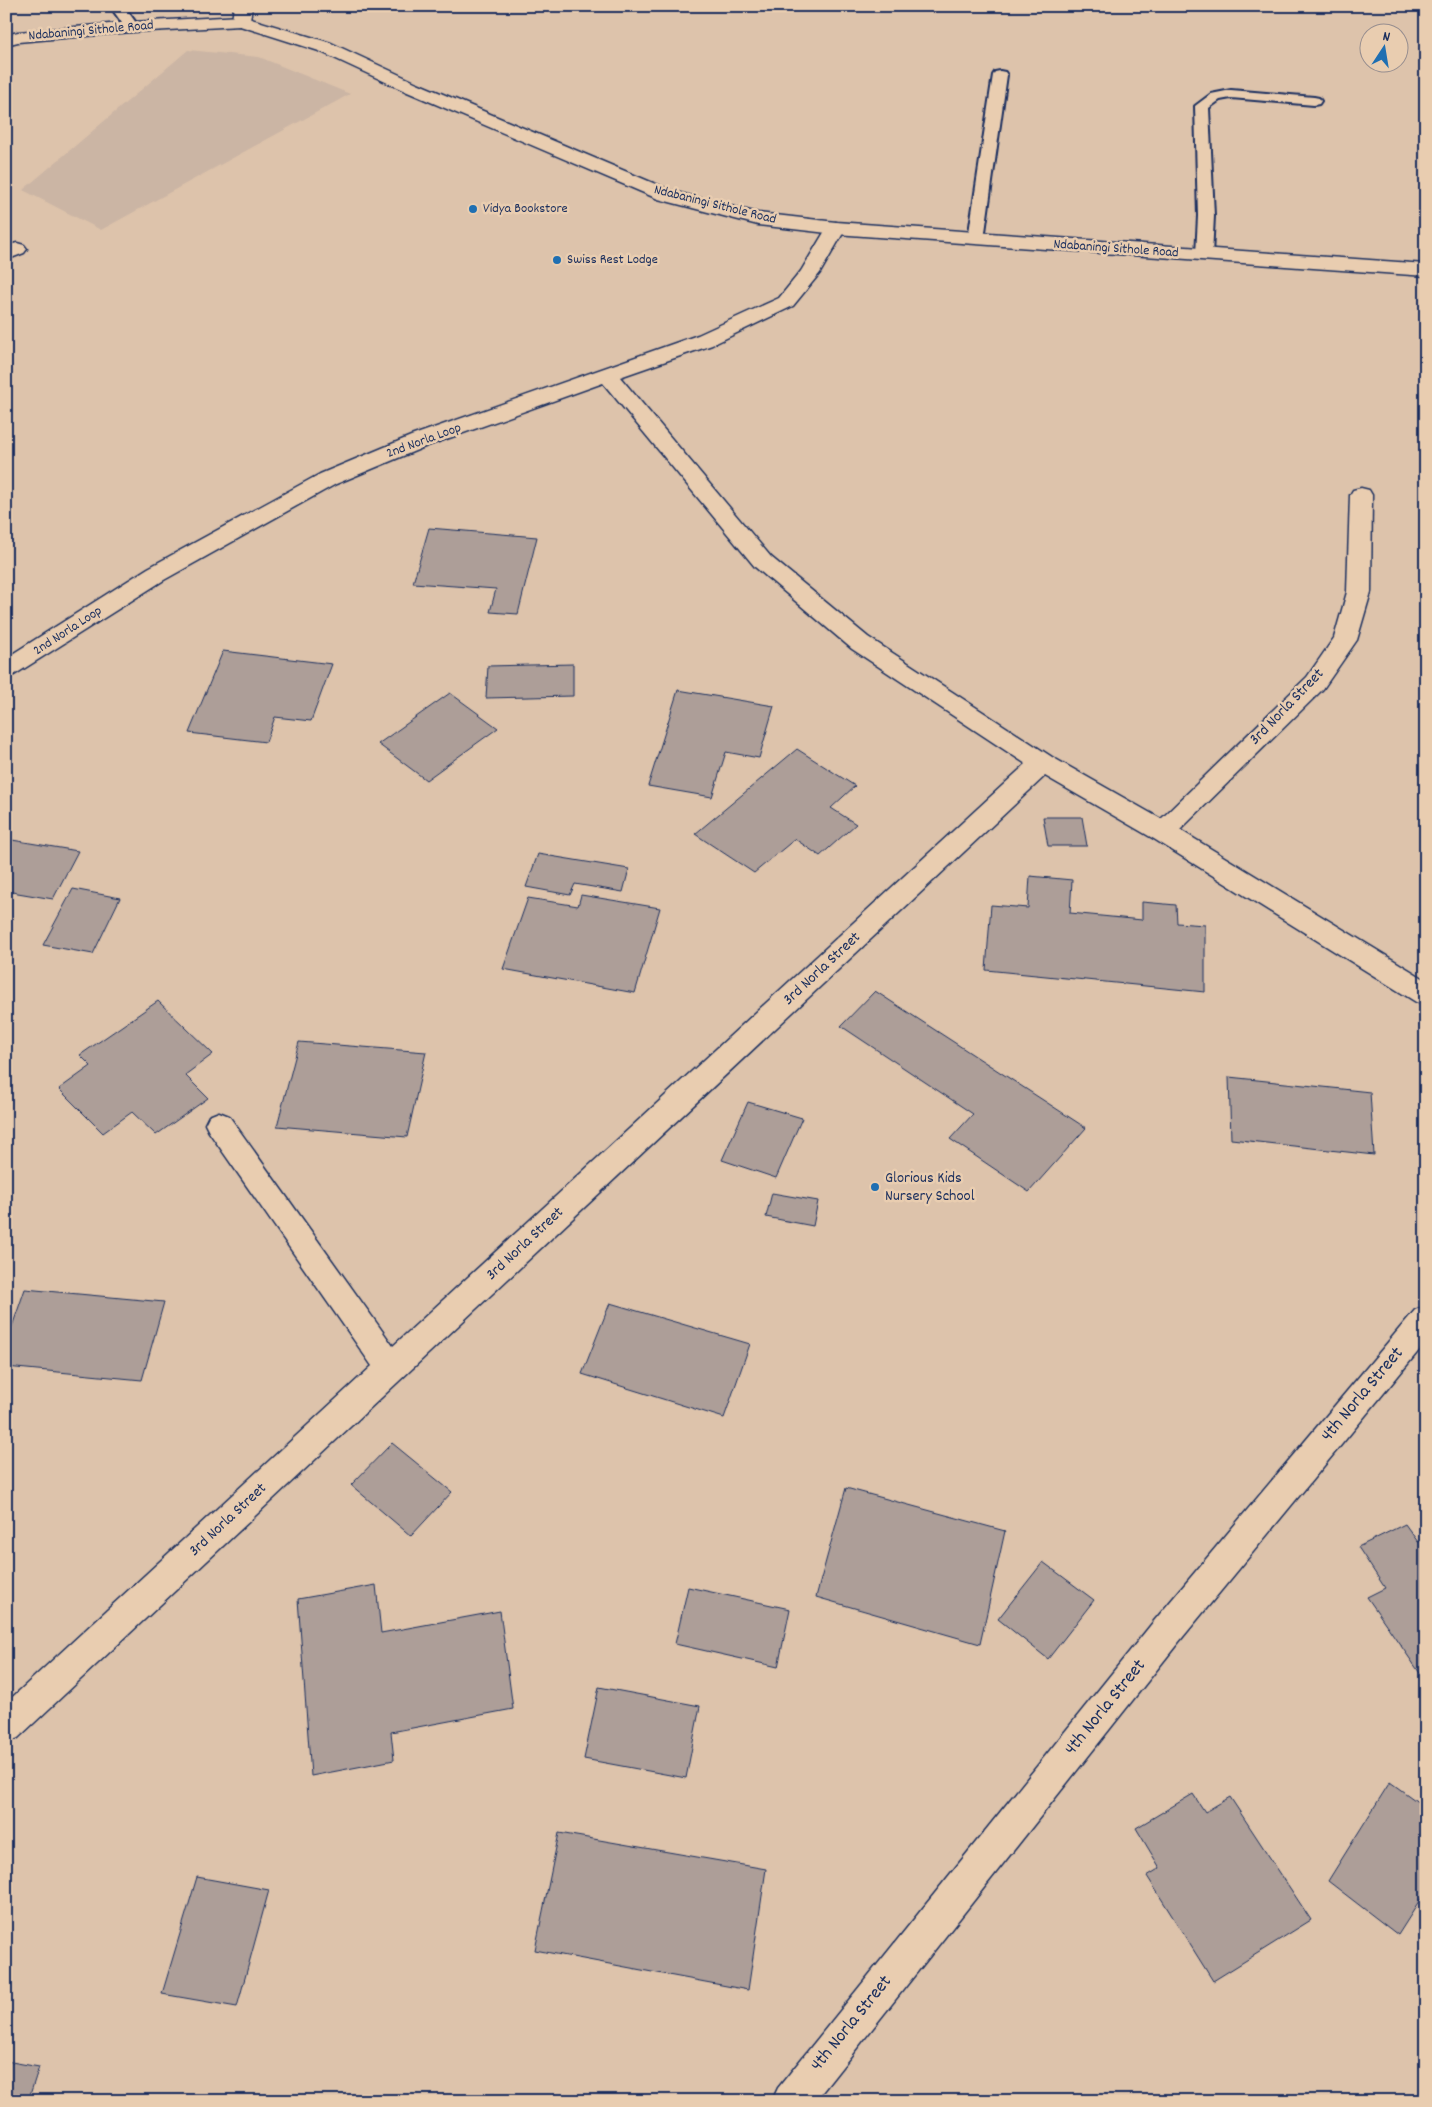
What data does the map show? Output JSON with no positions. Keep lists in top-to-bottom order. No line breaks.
{"streets":{"street":["Ndabaningi Sithole Road","2nd Norla Loop","3rd Norla Street","4th Norla Street"]},"crossings":[["Ndabaningi Sithole Road","2nd Norla Loop"]],"places":["Vidya Bookstore","Swiss Rest Lodge","Glorious Kids Nursery School"],"north":"top"}
